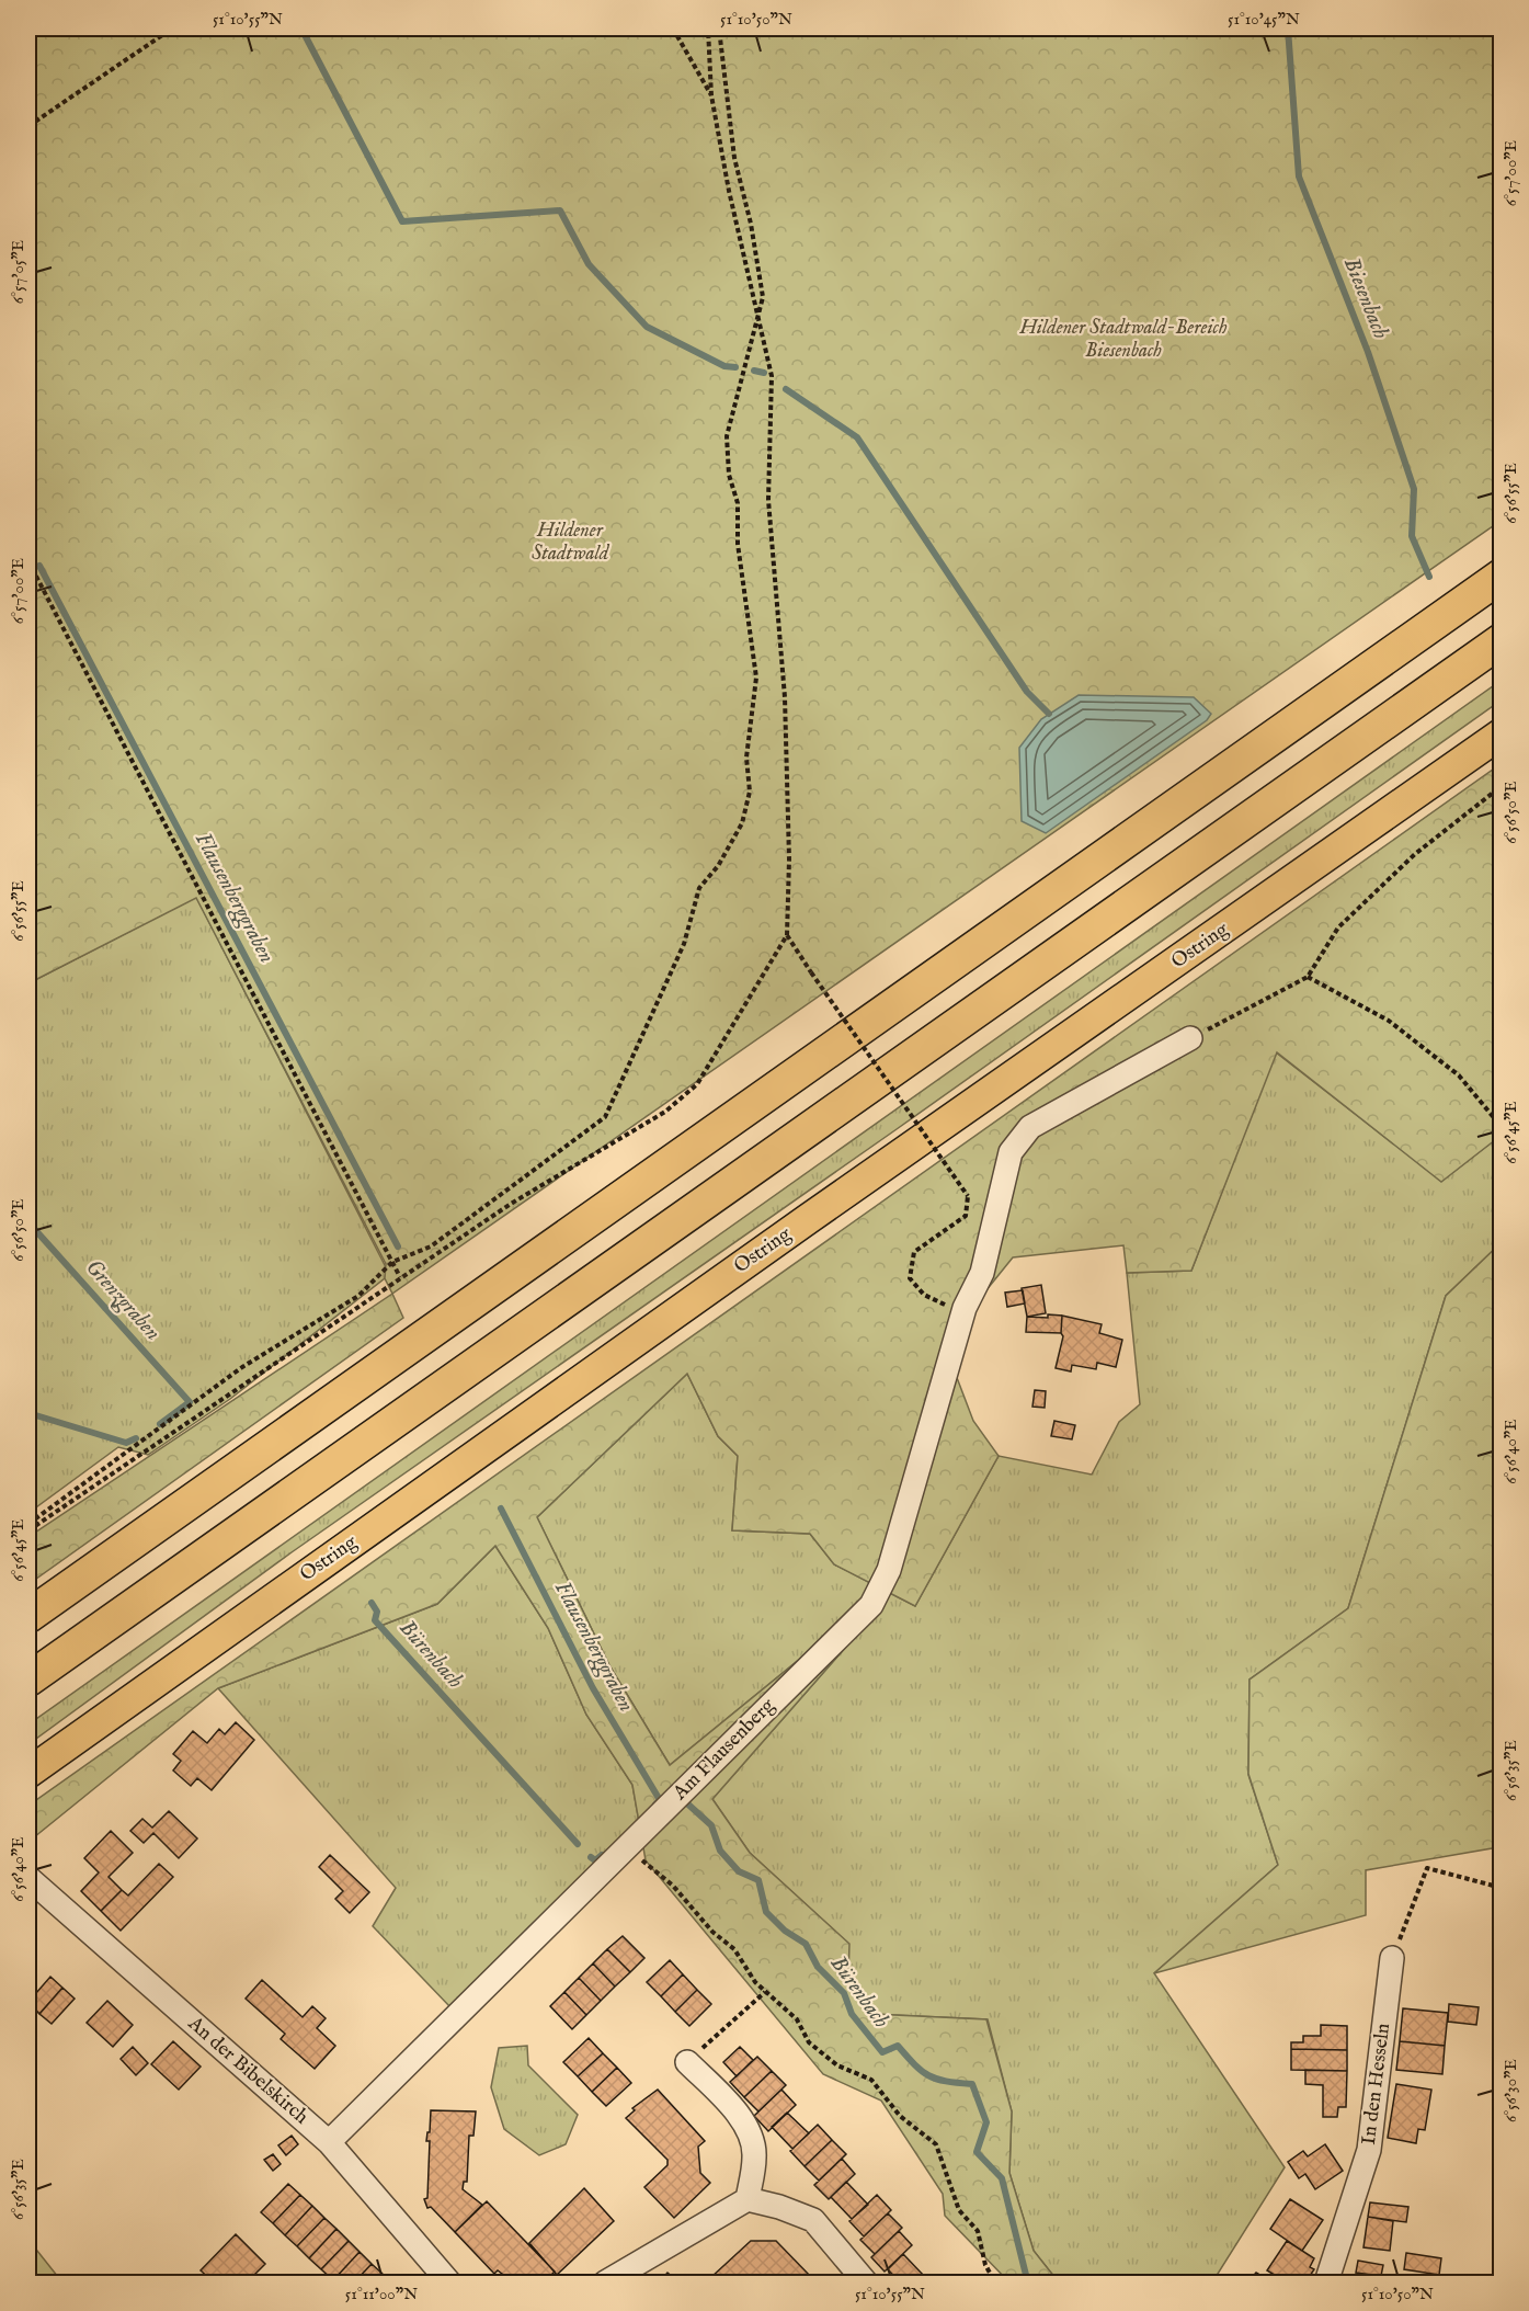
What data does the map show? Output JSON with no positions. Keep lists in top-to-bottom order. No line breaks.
{"streets":{"main road":["Ostring"],"street":["Am Flausenberg","An der Bibelskirch","In den Hesseln"]},"crossings":[["Am Flausenberg","An der Bibelskirch"]],"water":["Biesenbach","Flausenberggraben","Grenzgraben","Bürenbach"],"parks":["Hildener Stadtwald-Bereich Biesenbach","Hildener Stadtwald"],"coordinates":["51°10'55\"N","51°10'50\"N","51°10'45\"N","6°57'00\"E","6°57'05\"E","6°56'55\"E","6°56'50\"E","6°56'45\"E","6°56'40\"E","6°56'35\"E","6°56'30\"E","51°11'00\"N"]}
